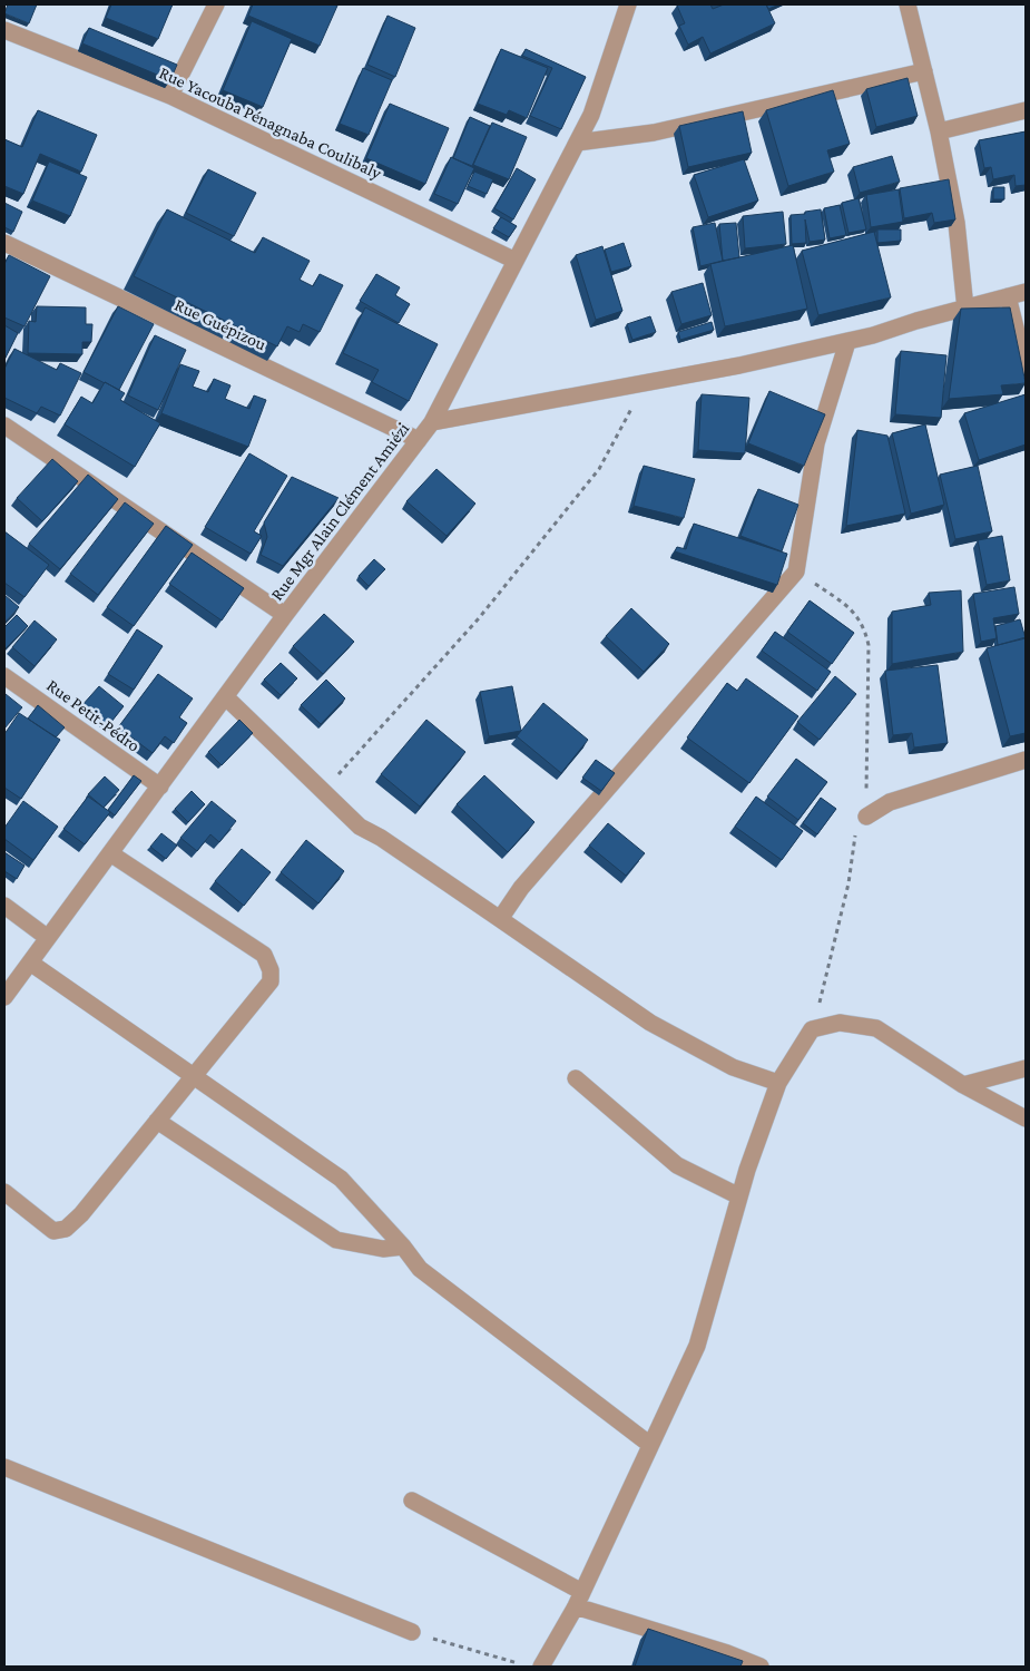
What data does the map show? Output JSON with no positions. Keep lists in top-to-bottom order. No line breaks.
{"streets":{"street":["Rue Yacouba Pénagnaba Coulibaly","Rue Guépizou","Rue Mgr Alain Clément Amiézi","Rue Petit-Pédro"]},"crossings":[["Rue Yacouba Pénagnaba Coulibaly","Rue Mgr Alain Clément Amiézi"],["Rue Guépizou","Rue Mgr Alain Clément Amiézi"],["Rue Mgr Alain Clément Amiézi","Rue Petit-Pédro"]]}
